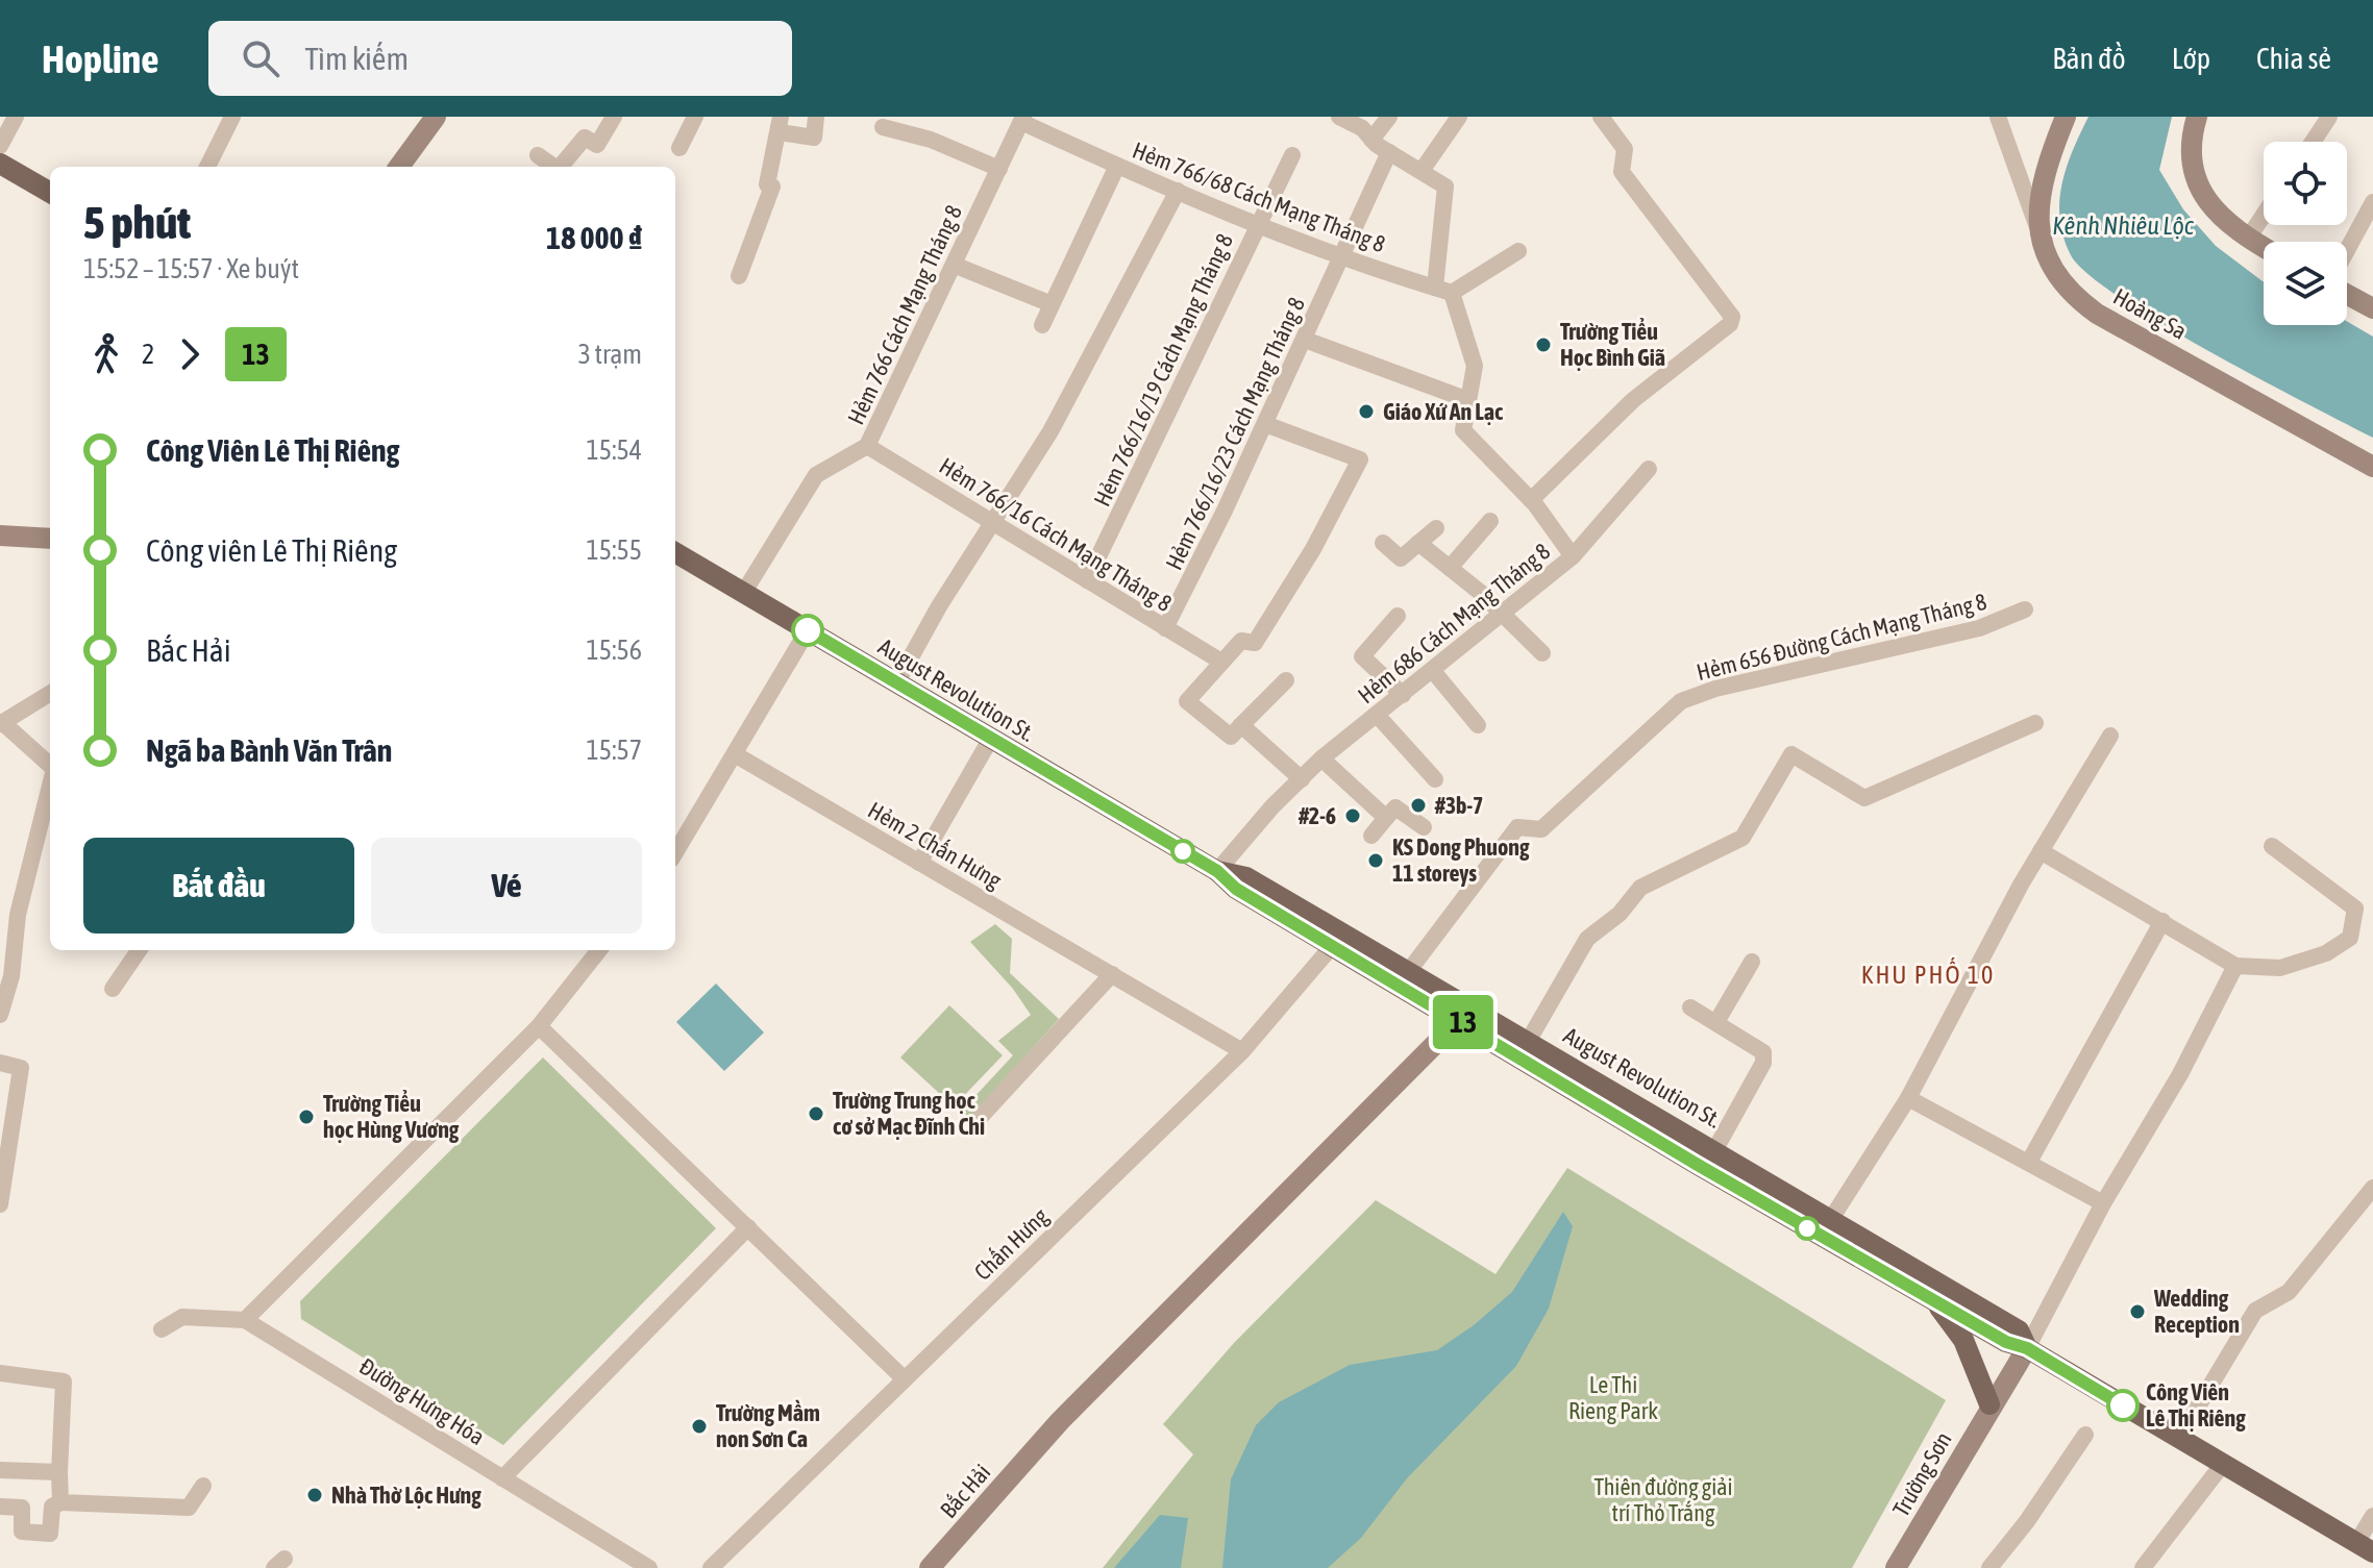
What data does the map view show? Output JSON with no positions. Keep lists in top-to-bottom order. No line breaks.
{"streets":{"main road":["August Revolution St."],"street":["Hẻm 766/68 Cách Mạng Tháng 8","Hoàng Sa","Hẻm 766 Cách Mạng Tháng 8","Hẻm 766/16/19 Cách Mạng Tháng 8","Hẻm 766/16/23 Cách Mạng Tháng 8","Hẻm 766/16 Cách Mạng Tháng 8","Hẻm 686 Cách Mạng Tháng 8","Hẻm 656 Đường Cách Mạng Tháng 8","Hẻm 2 Chấn Hưng","Chấn Hưng","Đường Hưng Hóa","Trường Sơn","Bắc Hải"]},"crossings":[["Hẻm 766/68 Cách Mạng Tháng 8","Hẻm 766 Cách Mạng Tháng 8"],["Hẻm 766/68 Cách Mạng Tháng 8","Hẻm 766/16/19 Cách Mạng Tháng 8"],["Hẻm 766/68 Cách Mạng Tháng 8","Hẻm 766/16/23 Cách Mạng Tháng 8"],["Hẻm 766/68 Cách Mạng Tháng 8","Hẻm 686 Cách Mạng Tháng 8"],["Hẻm 766 Cách Mạng Tháng 8","Hẻm 766/16 Cách Mạng Tháng 8"],["Hẻm 766 Cách Mạng Tháng 8","August Revolution St."],["Hẻm 766/16/19 Cách Mạng Tháng 8","Hẻm 766/16 Cách Mạng Tháng 8"],["Hẻm 766/16/23 Cách Mạng Tháng 8","Hẻm 766/16 Cách Mạng Tháng 8"],["Hẻm 686 Cách Mạng Tháng 8","August Revolution St."],["Hẻm 656 Đường Cách Mạng Tháng 8","August Revolution St."],["August Revolution St.","Chấn Hưng"],["August Revolution St.","Trường Sơn"],["August Revolution St.","Bắc Hải"],["Hẻm 2 Chấn Hưng","Chấn Hưng"]],"districts":["KHU PHỐ 10"],"water":["Kênh Nhiêu Lộc"],"parks":["Le Thi Rieng Park","Thiên đường giải trí Thỏ Trắng"],"places":["Trường Tiểu Học Bình Giã","Giáo Xứ An Lạc","#3b-7","#2-6","KS Dong Phuong 11 storeys","Trường Trung học cơ sở Mạc Đĩnh Chi","Trường Tiểu học Hùng Vương","Wedding Reception","Công Viên Lê Thị Riêng","Trường Mầm non Sơn Ca","Nhà Thờ Lộc Hưng"],"lines":["bus line 13"],"page":{"header":"Hopline","search":"Tìm kiếm","nav":["Bản đồ","Lớp","Chia sẻ"],"on_map":"13","heading":["5 phút","15:52 – 15:57 · Xe buýt","18 000 ₫"],"legs":["2","13","3 trạm"],"list":[{"name":"Công Viên Lê Thị Riêng","value":"15:54"},{"name":"Công viên Lê Thị Riêng","value":"15:55"},{"name":"Bắc Hải","value":"15:56"},{"name":"Ngã ba Bành Văn Trân","value":"15:57"}],"buttons":["Bắt đầu","Vé"]}}
